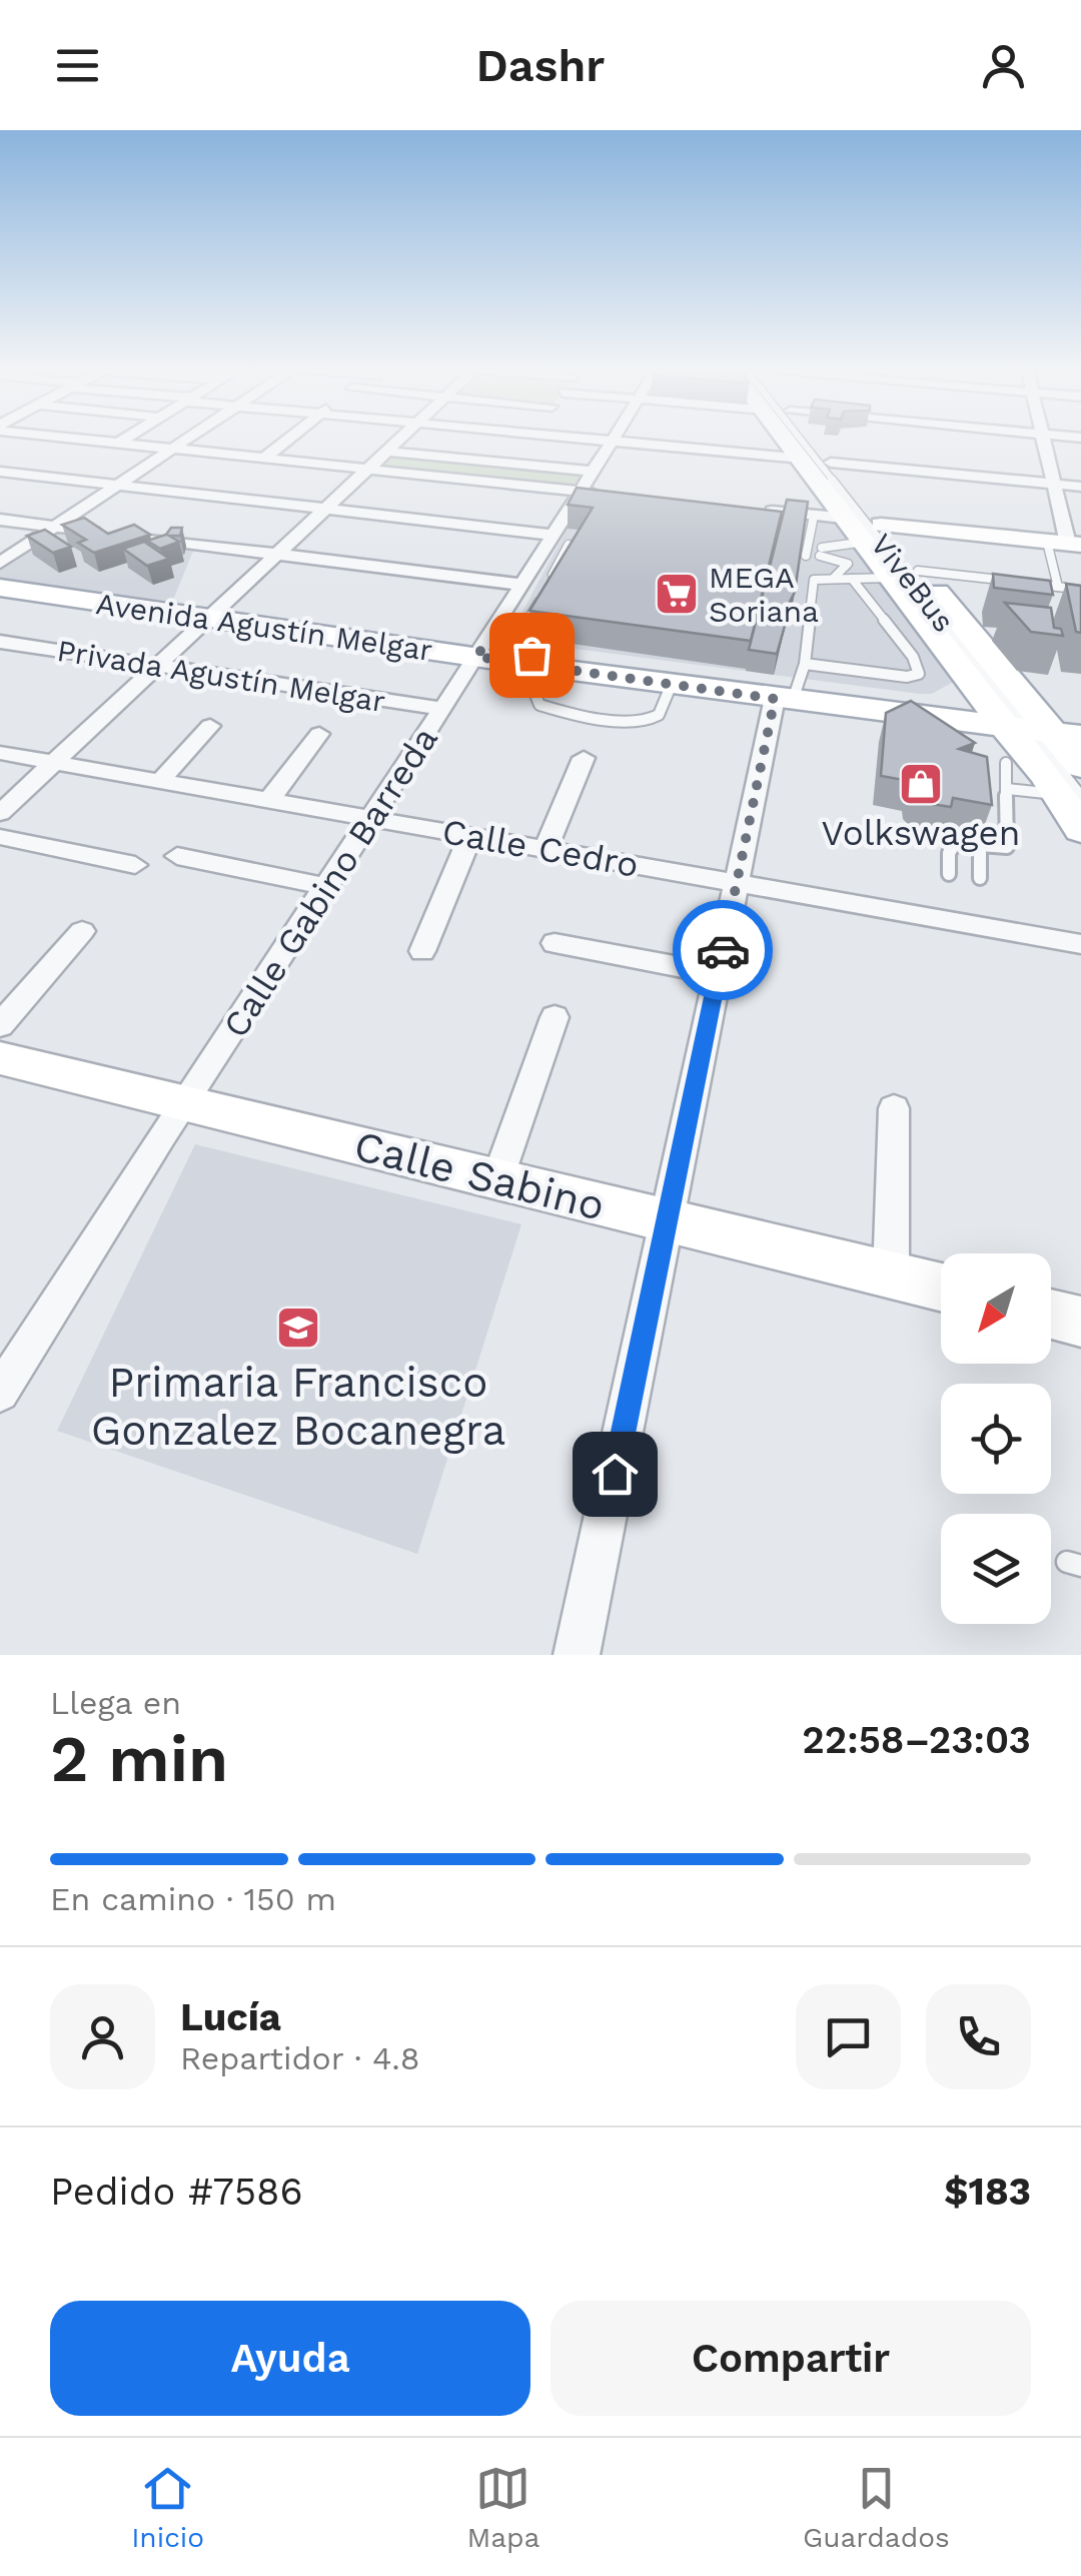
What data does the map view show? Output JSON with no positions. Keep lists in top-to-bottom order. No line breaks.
{"streets":{"main road":["Avenida Agustín Melgar"],"street":["Privada Agustín Melgar","Calle Cedro","Calle Gabino Barreda","Calle Sabino"],"lane":["ViveBus"]},"crossings":[["ViveBus","Avenida Agustín Melgar"],["Avenida Agustín Melgar","Calle Gabino Barreda"],["Privada Agustín Melgar","Calle Gabino Barreda"],["Calle Cedro","Calle Gabino Barreda"],["Calle Gabino Barreda","Calle Sabino"]],"places":{"supermarket":["MEGA Soriana"],"shop":["Volkswagen"],"school or university":["Primaria Francisco Gonzalez Bocanegra"]},"north":"bottom left","page":{"header":"Dashr","heading":["2 min","Llega en","22:58–23:03"],"panel":["Lucía","Repartidor · 4.8","Pedido #7586","$183"],"bar":"En camino · 150 m","buttons":["Ayuda","Compartir"],"tabs":["Inicio","Mapa","Guardados"]}}
